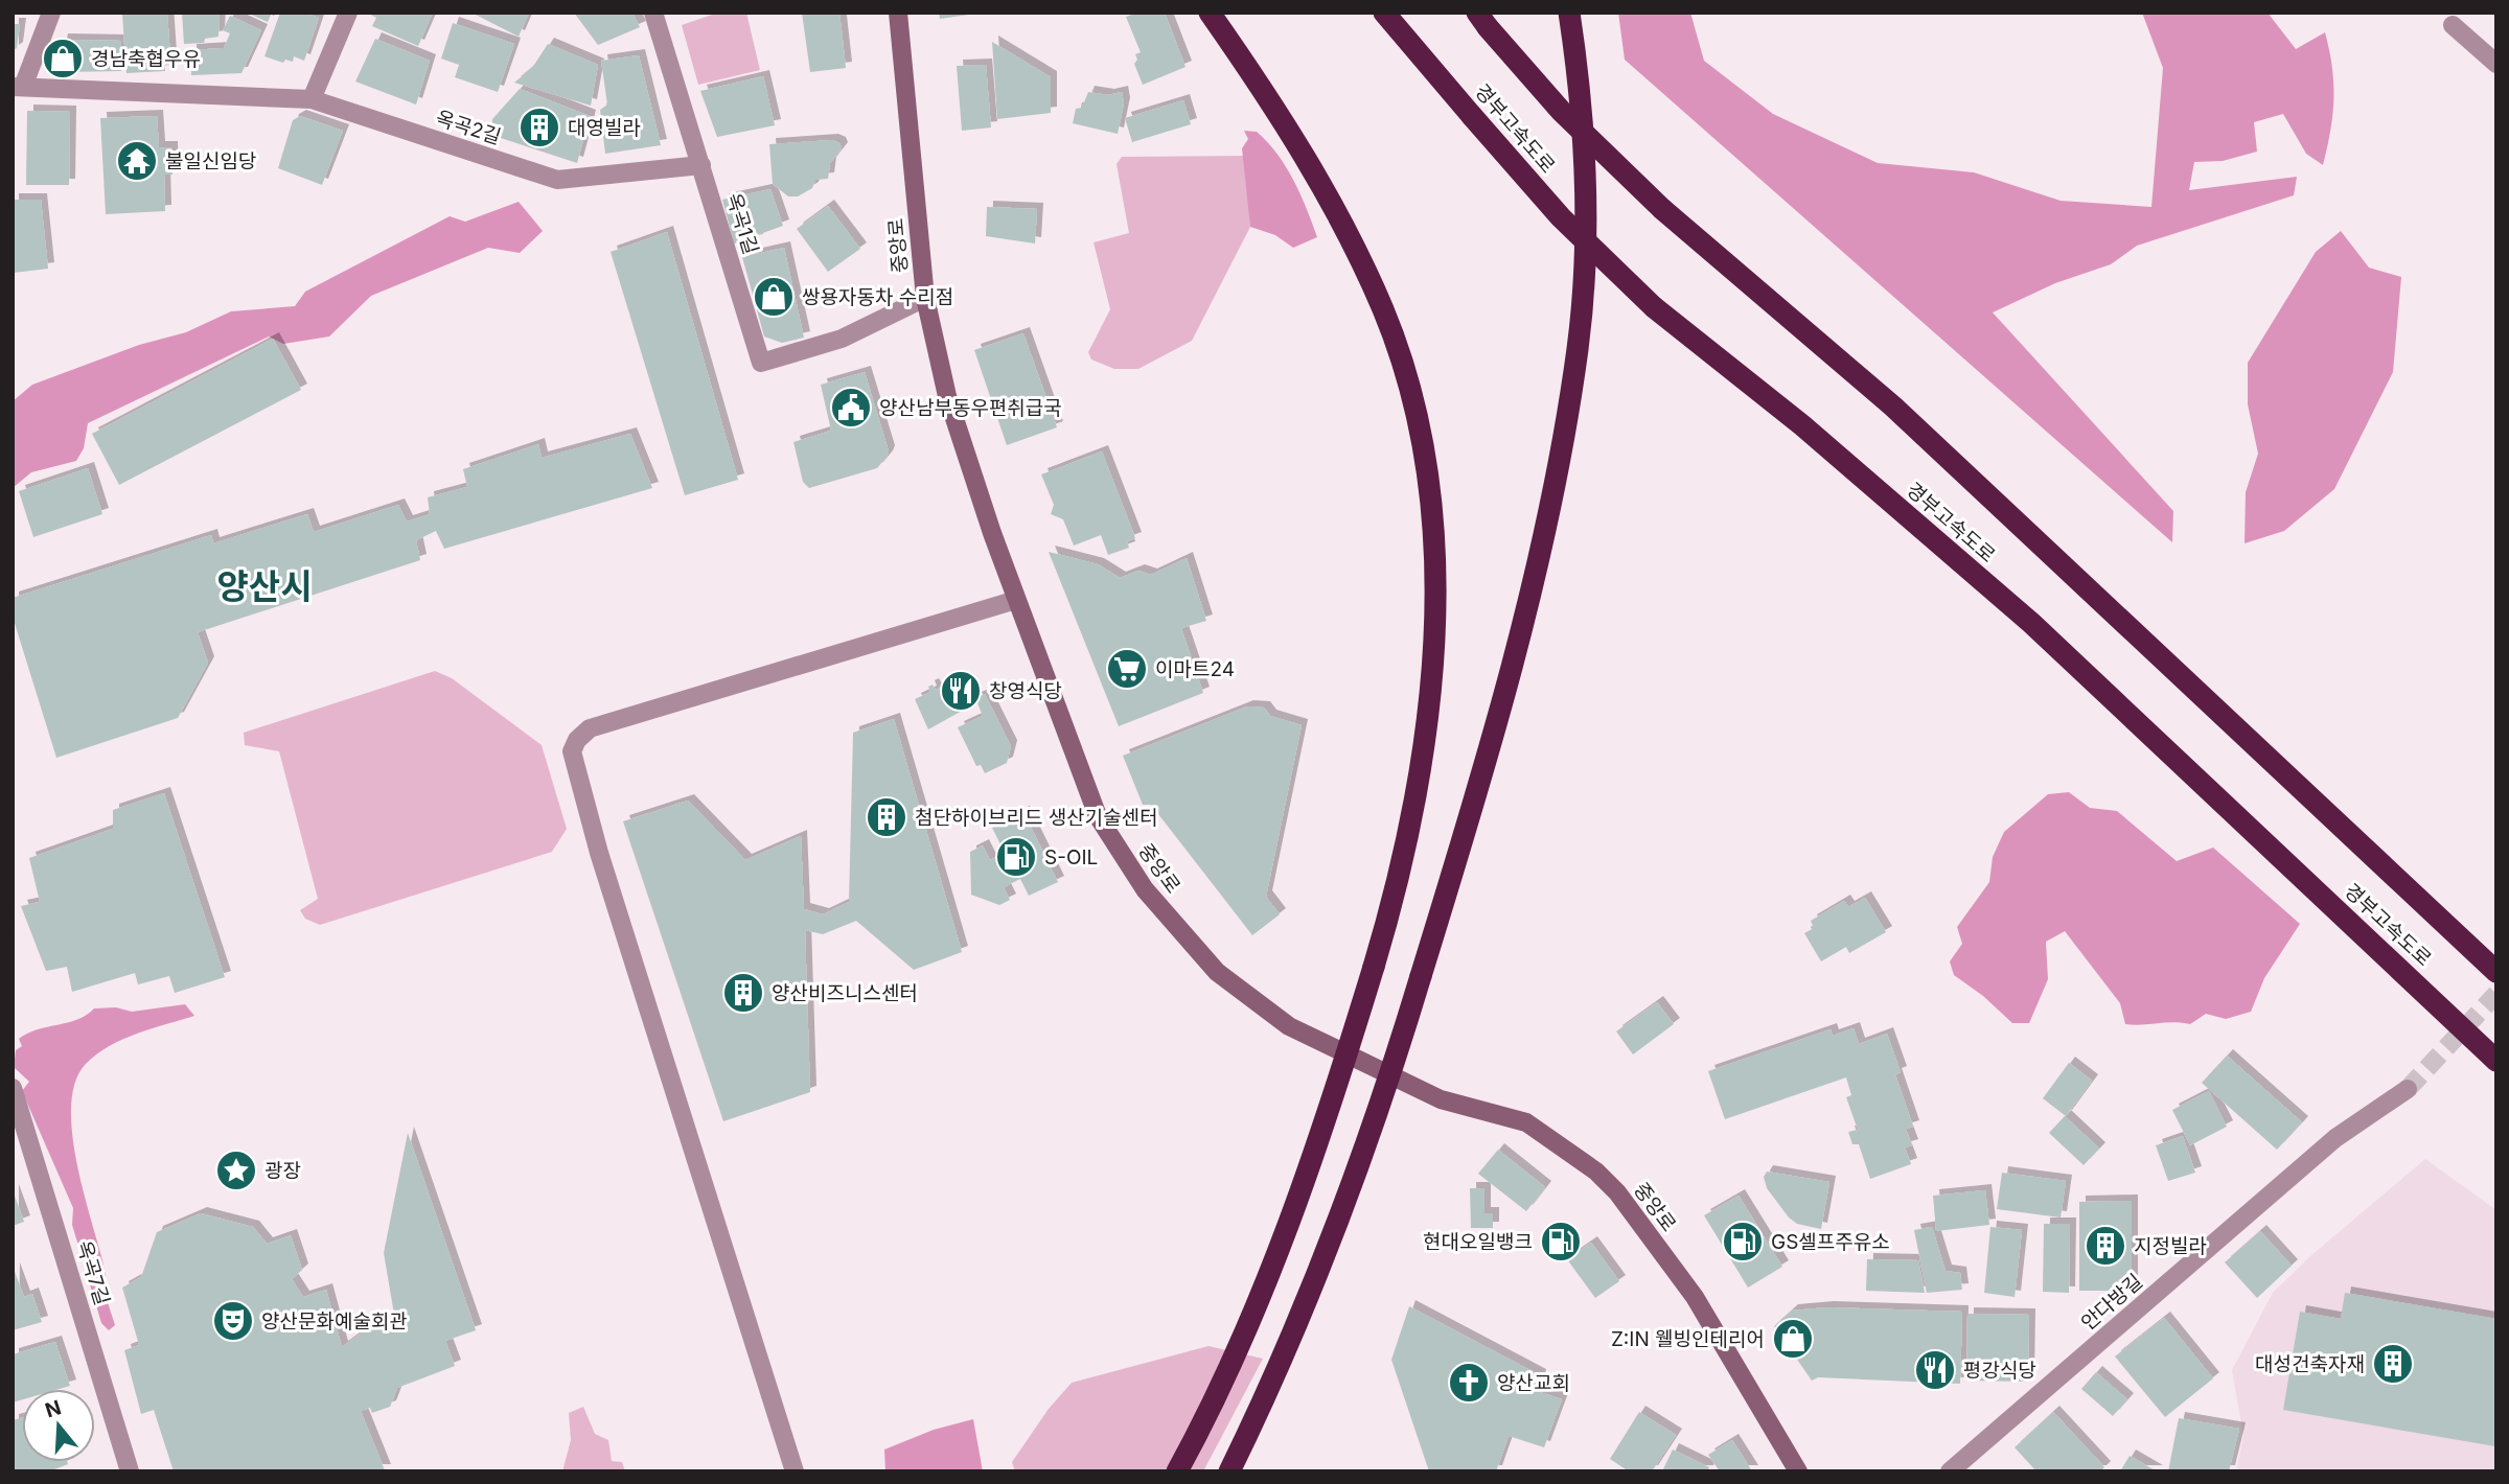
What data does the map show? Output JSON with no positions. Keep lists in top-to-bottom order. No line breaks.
{"streets":{"highway":["경부고속도로"],"main road":["중앙로"],"street":["옥곡2길","옥곡1길","옥곡7길","안다방길"]},"crossings":[["옥곡2길","옥곡1길"],["옥곡1길","중앙로"]],"districts":["양산시"],"places":{"shop":["경남축협우유","쌍용자동차 수리점","Z:IN 웰빙인테리어"],"building":["대영빌라","첨단하이브리드 생산기술센터","양산비즈니스센터","지정빌라","대성건축자재"],"temple":["불일신임당"],"public building":["양산남부동우편취급국"],"supermarket":["이마트24"],"restaurant":["창영식당","평강식당"],"fuel station":["S-OIL","현대오일뱅크","GS셀프주유소"],"place":["광장"],"theatre":["양산문화예술회관"],"church":["양산교회"]},"north":"top"}
